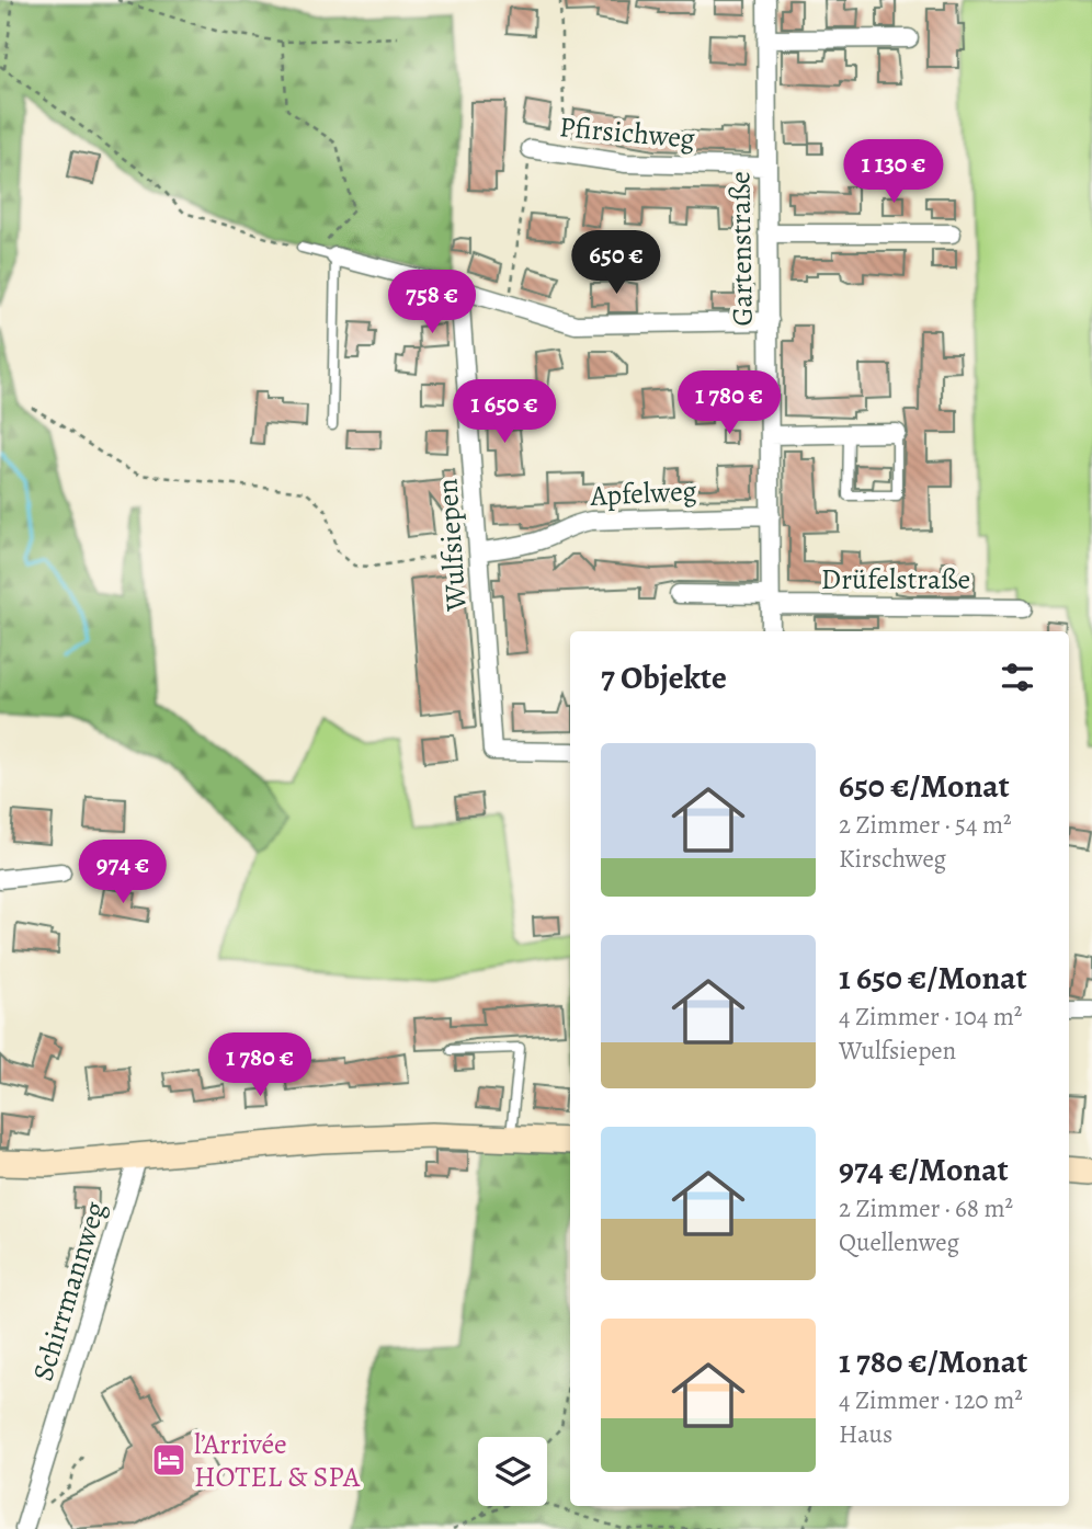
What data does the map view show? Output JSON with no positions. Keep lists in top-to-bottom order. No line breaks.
{"streets":{"street":["Pfirsichweg","Gartenstraße","Apfelweg","Wulfsiepen","Drüfelstraße","Schirrmannweg"]},"crossings":[["Pfirsichweg","Gartenstraße"],["Gartenstraße","Apfelweg"],["Gartenstraße","Drüfelstraße"],["Apfelweg","Wulfsiepen"]],"places":{"hotel":["l’Arrivée HOTEL & SPA"]},"page":{"price":["1 130 €","650 €","758 €","1 780 €","1 650 €","974 €","1 780 €"],"heading":"7 Objekte","list":[{"name":"650 €/Monat","note":"2 Zimmer · 54 m² · Kirschweg"},{"name":"1 650 €/Monat","note":"4 Zimmer · 104 m² · Wulfsiepen"},{"name":"974 €/Monat","note":"2 Zimmer · 68 m² · Quellenweg"},{"name":"1 780 €/Monat","note":"4 Zimmer · 120 m² · Haus"}]}}
